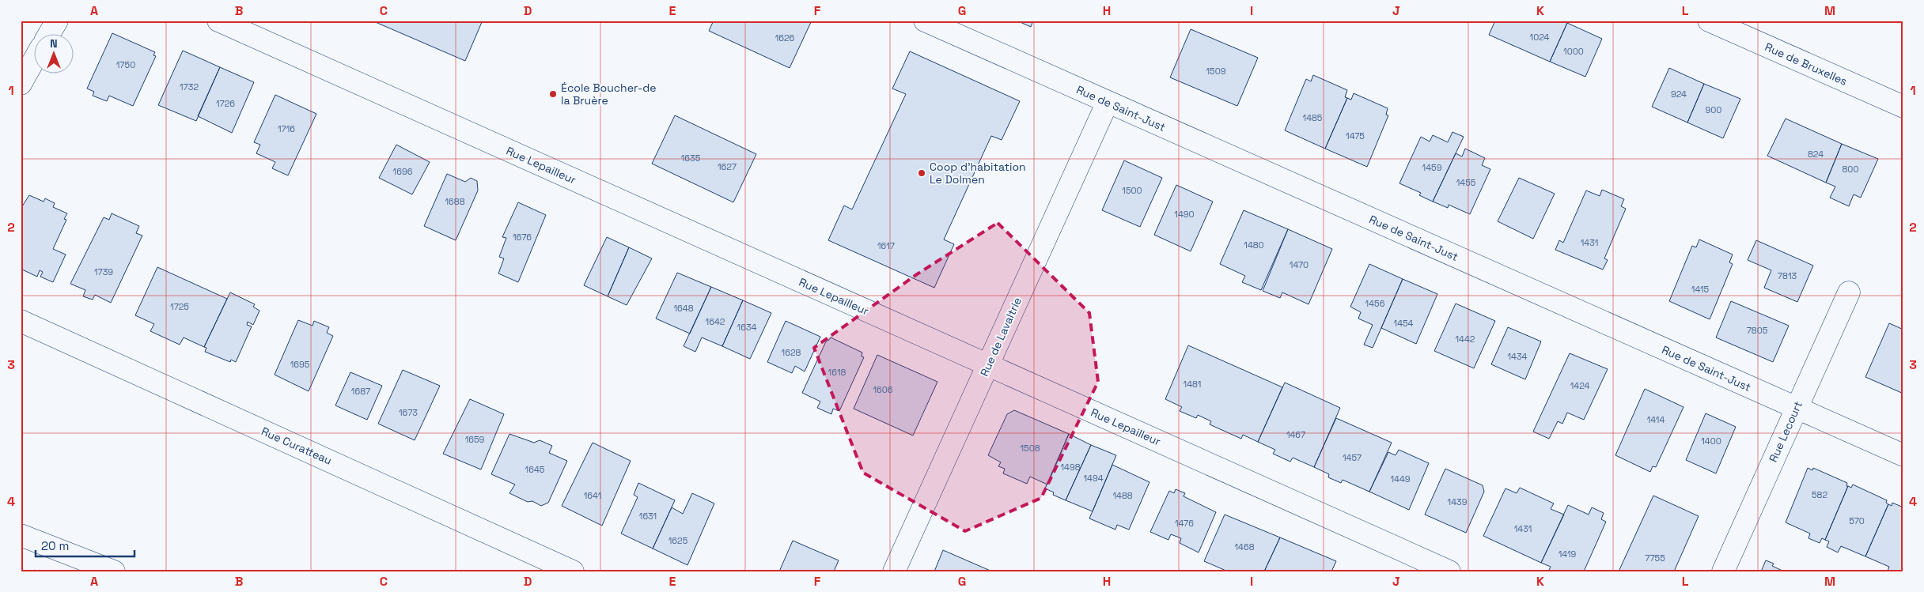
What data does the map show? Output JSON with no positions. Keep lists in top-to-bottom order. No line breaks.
{"streets":{"street":["Rue de Bruxelles","Rue de Saint-Just","Rue Lepailleur","Rue de Lavaltrie","Rue Lecourt","Rue Curatteau"]},"crossings":[["Rue de Saint-Just","Rue de Lavaltrie"],["Rue de Saint-Just","Rue Lecourt"],["Rue Lepailleur","Rue de Lavaltrie"]],"places":["École Boucher-de la Bruère","Coop d'habitation Le Dolmen"],"house_numbers":["1024","1626","1000","1750","1509","1732","924","1726","900","1485","1716","1475","824","1635","1627","1459","800","1696","1455","1500","1688","1490","1676","1431","1480","1617","1470","1739","7813","1415","1456","1725","1648","1642","1454","1634","7805","1442","1628","1434","1695","1618","1481","1424","1606","1687","1673","1414","1467","1659","1400","1508","1457","1498","1645","1494","1449","582","1641","1488","1439","1631","570","1476","1431","1625","1468","1419","7755"],"scale_bar":"20 m","north":"top","grid":{"columns":["A","B","C","D","E","F","G","H","I","J","K","L","M"],"rows":["1","2","3","4"]}}
